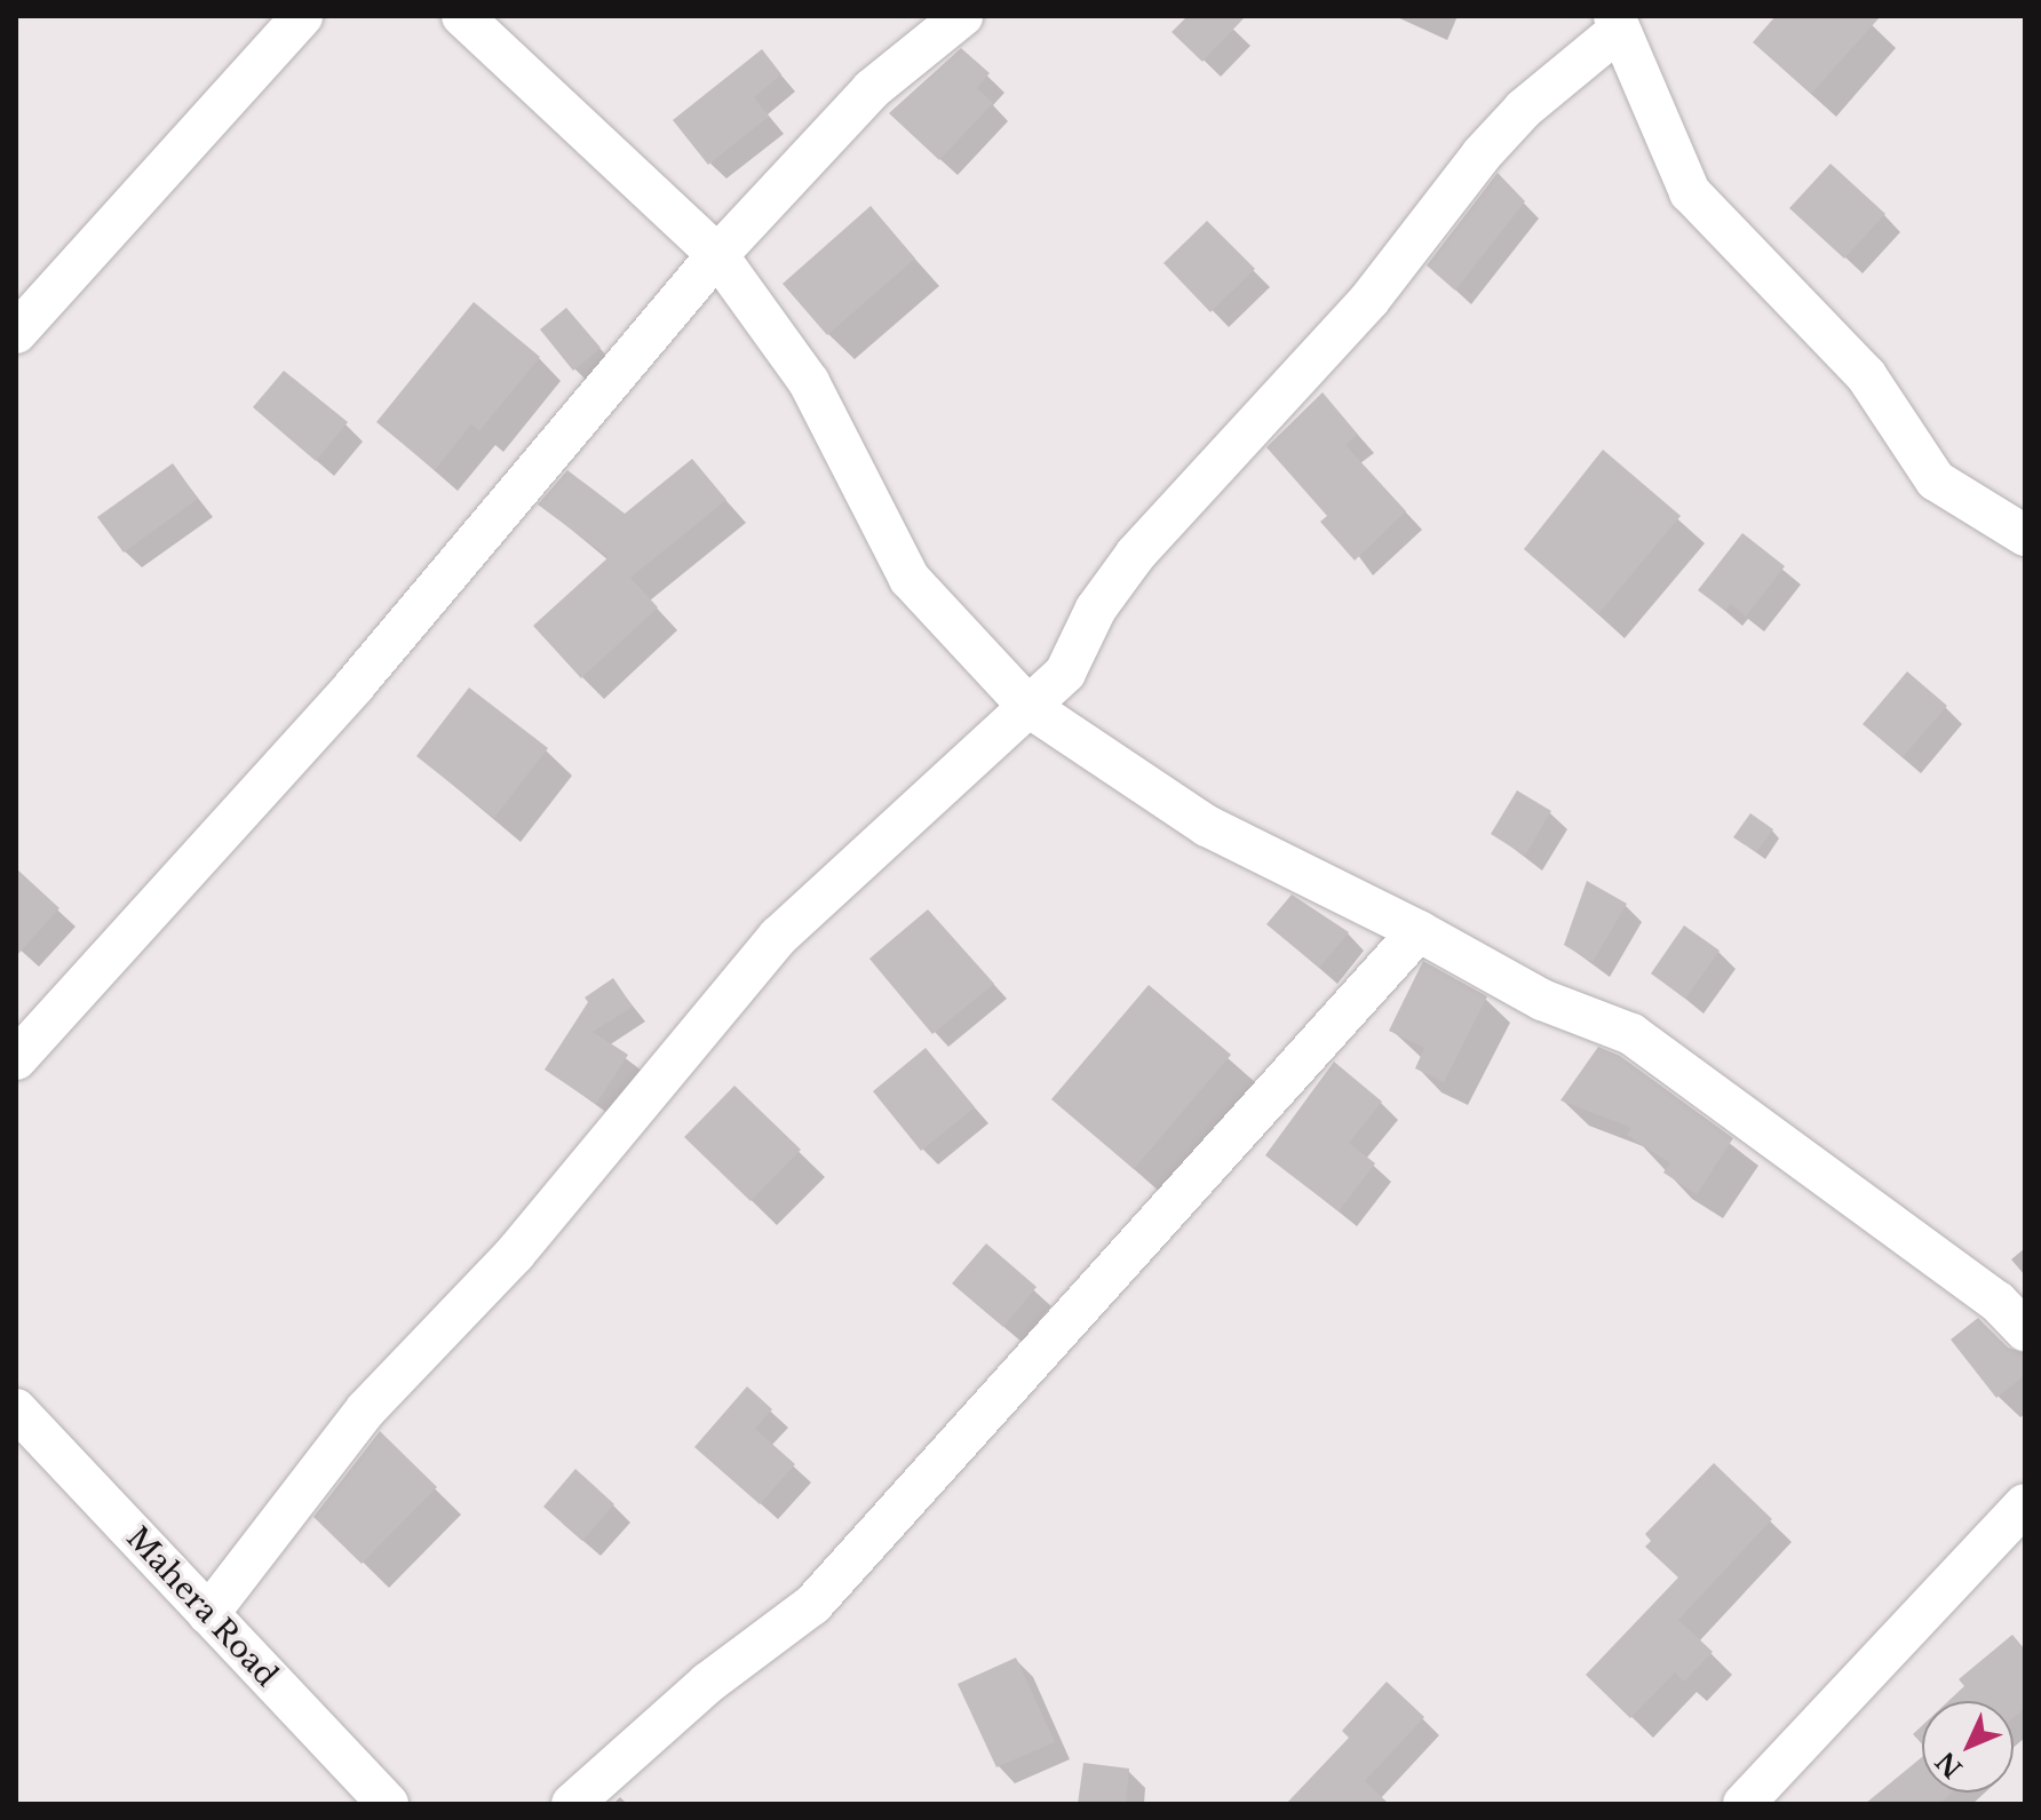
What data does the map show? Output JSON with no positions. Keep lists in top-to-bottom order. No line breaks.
{"streets":{"street":["Mahera Road"]},"north":"bottom left"}
